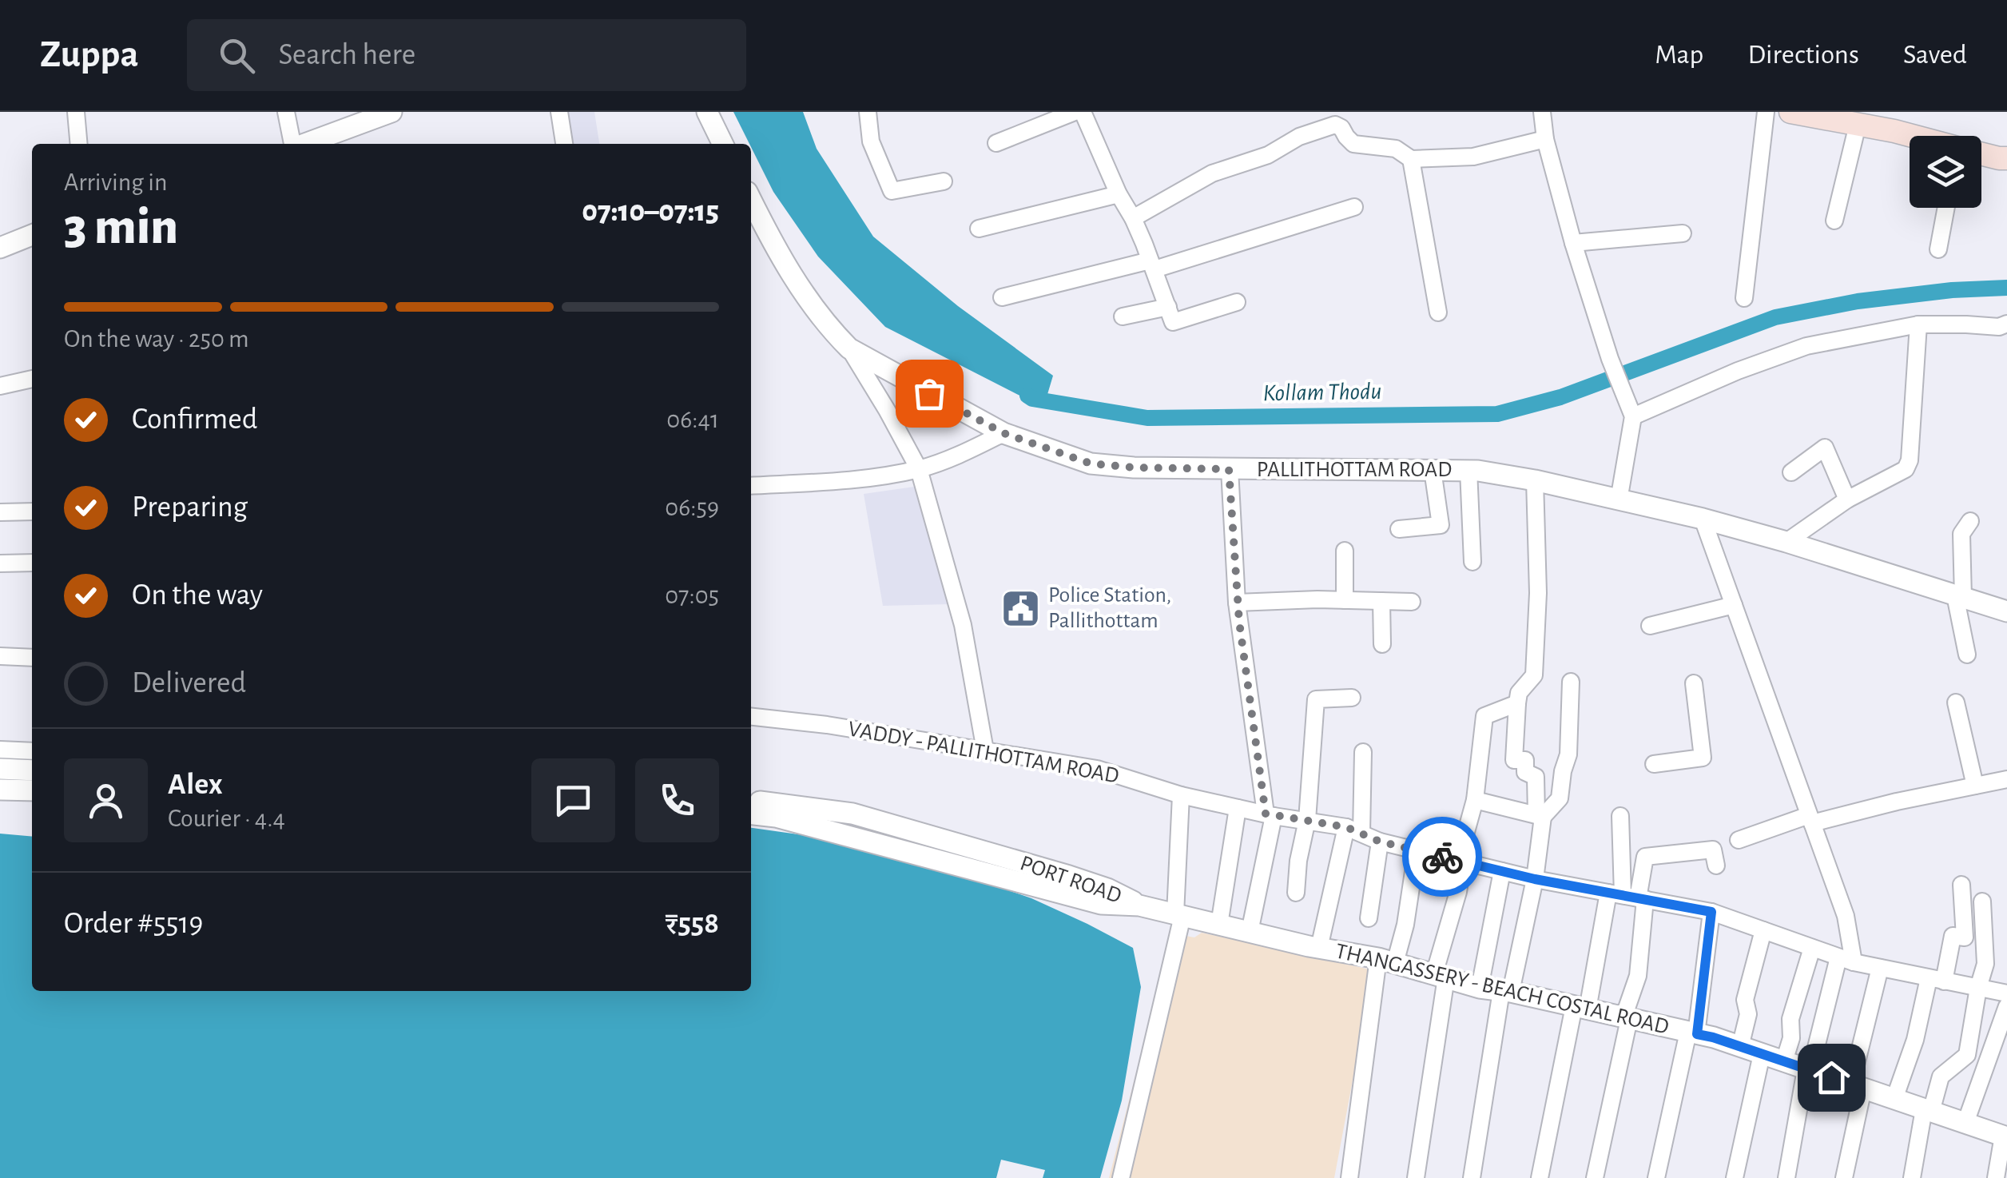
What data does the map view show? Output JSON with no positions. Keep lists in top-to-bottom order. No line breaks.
{"streets":{"street":["PALLITHOTTAM ROAD","VADDY - PALLITHOTTAM ROAD","PORT ROAD","THANGASSERY - BEACH COSTAL ROAD"]},"crossings":[["PORT ROAD","THANGASSERY - BEACH COSTAL ROAD"]],"water":["Kollam Thodu"],"places":{"public building":["Police Station, Pallithottam"]},"page":{"header":"Zuppa","search":"Search here","nav":["Map","Directions","Saved"],"heading":["3 min","Arriving in","07:10–07:15"],"panel":["Alex","Courier · 4.4","Order #5519","₹558"],"bar":"On the way · 250 m","list":[["Confirmed","06:41"],["Preparing","06:59"],["On the way","07:05"],"Delivered"]}}
